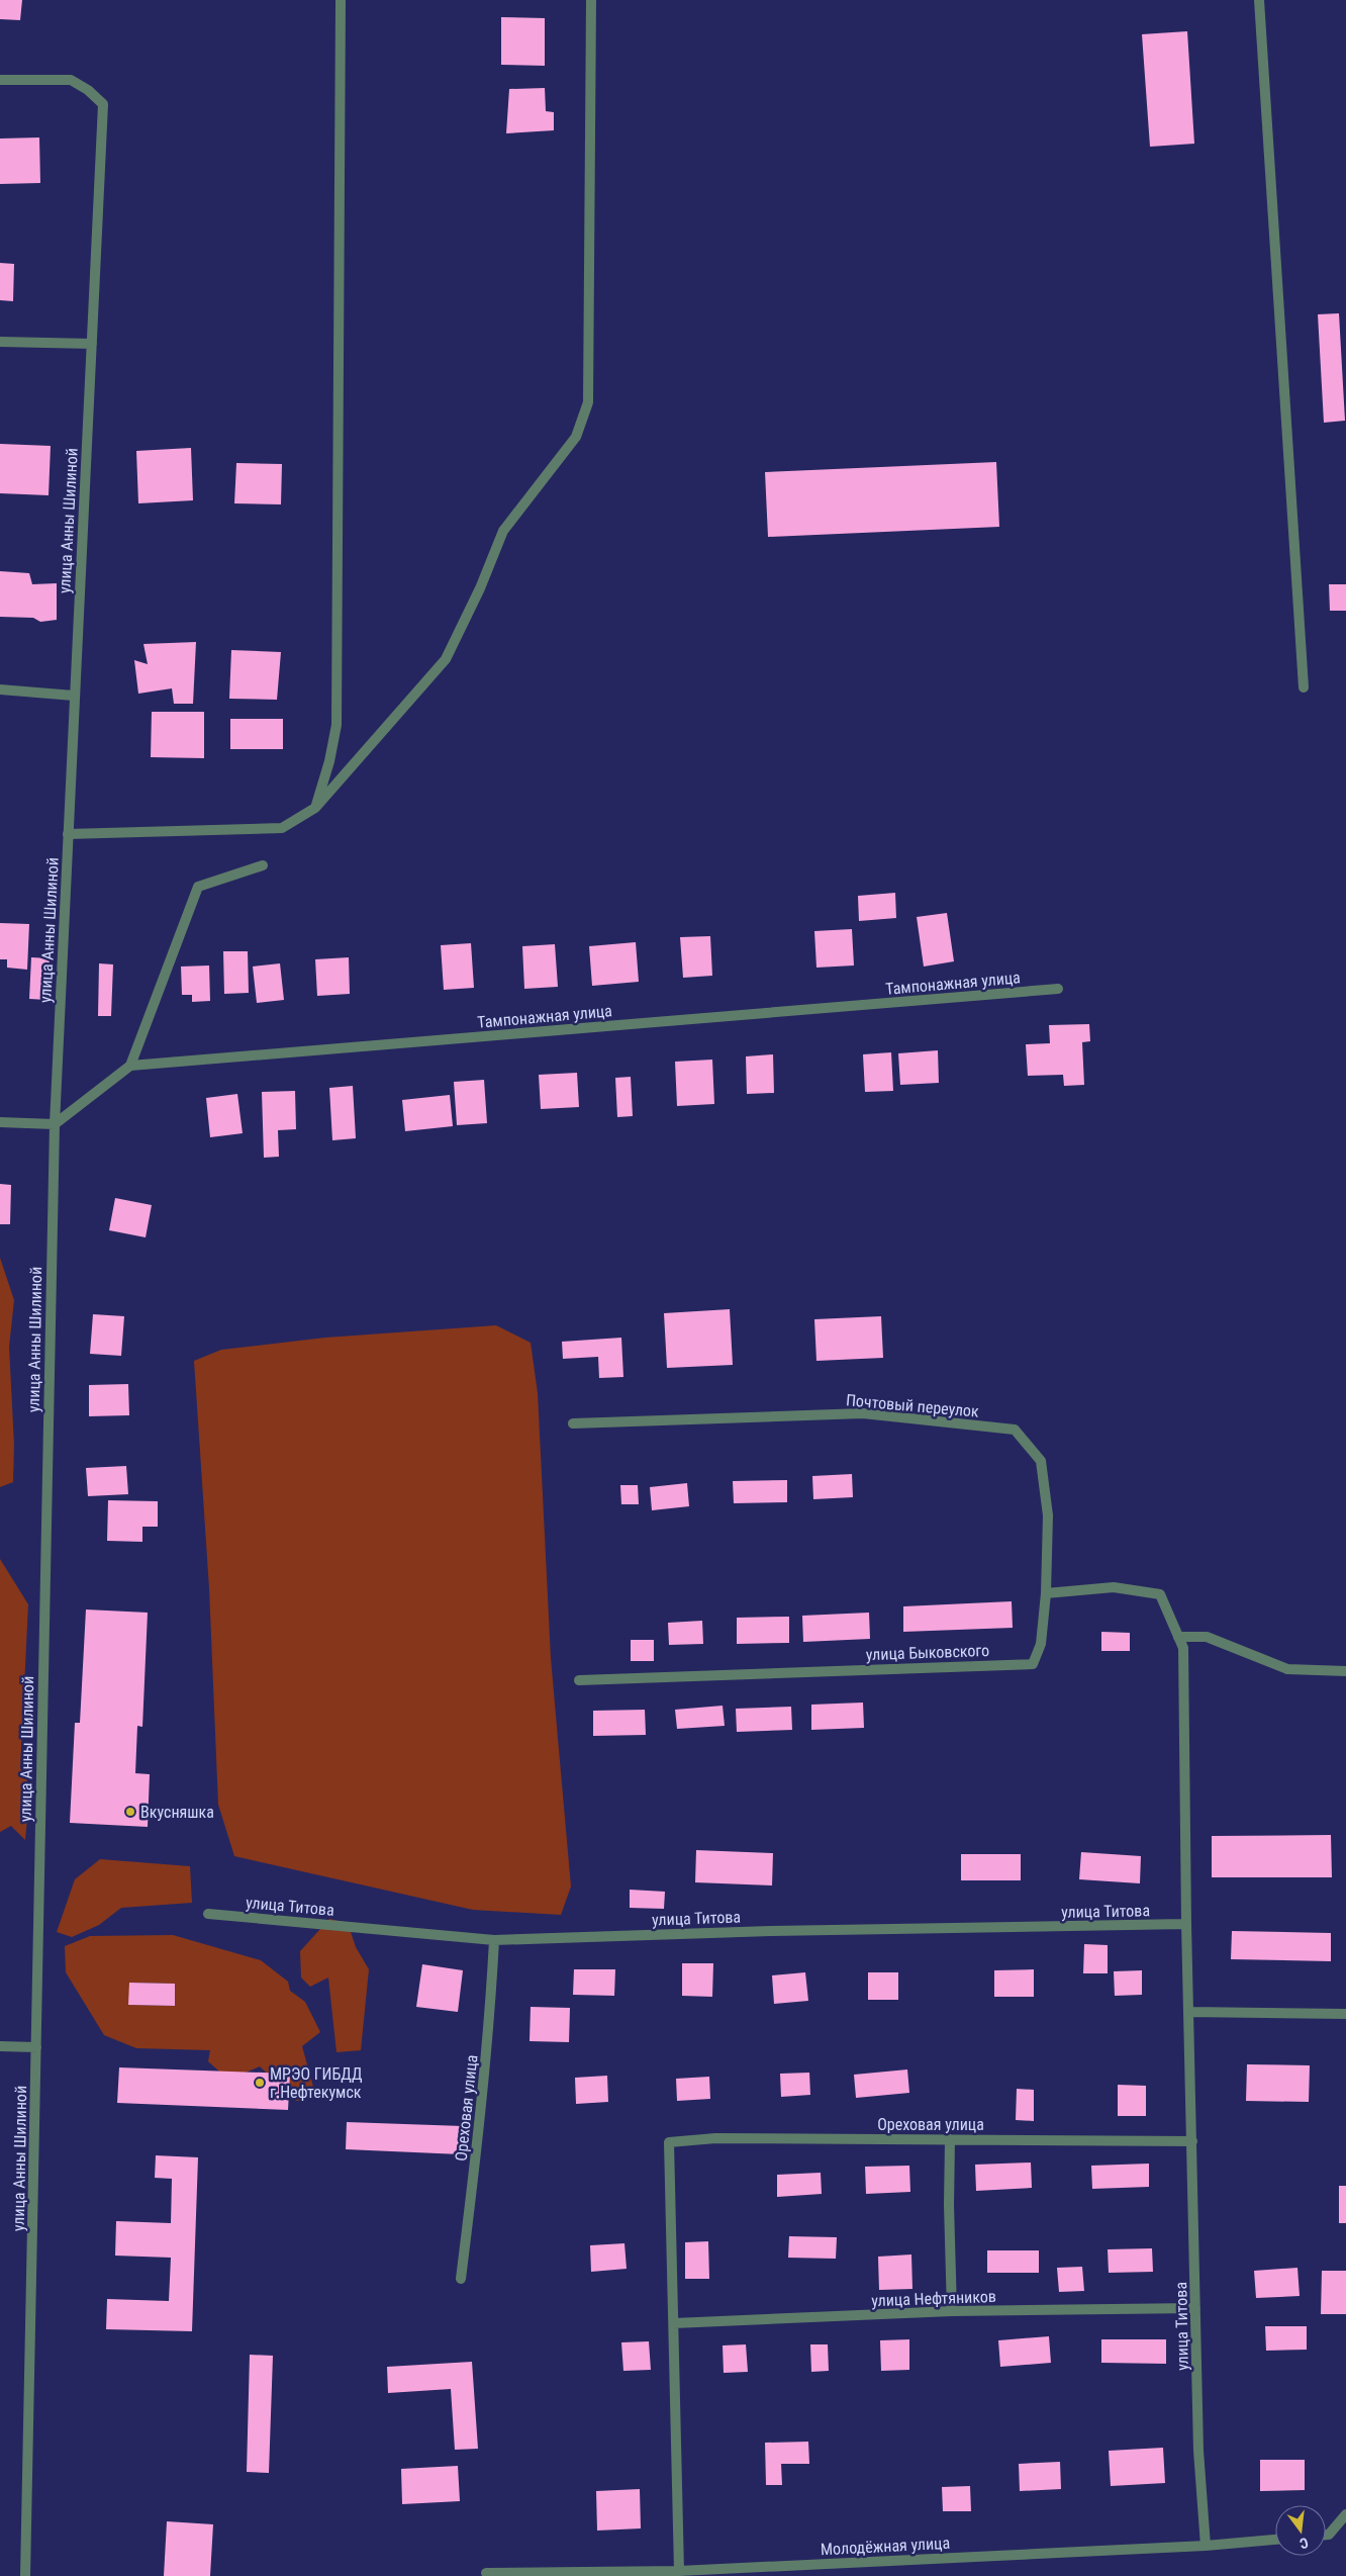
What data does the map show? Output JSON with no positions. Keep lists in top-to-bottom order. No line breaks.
{"streets":{"street":["улица Анны Шилиной","Тампонажная улица","Почтовый переулок","улица Быковского","улица Титова","Ореховая улица","улица Нефтяников","Молодёжная улица"]},"crossings":[["Почтовый переулок","улица Быковского"],["улица Титова","Ореховая улица"],["улица Титова","улица Нефтяников"],["улица Титова","Молодёжная улица"],["Ореховая улица","улица Нефтяников"]],"places":["Вкусняшка","МРЭО ГИБДД г.Нефтекумск"],"north":"bottom"}
